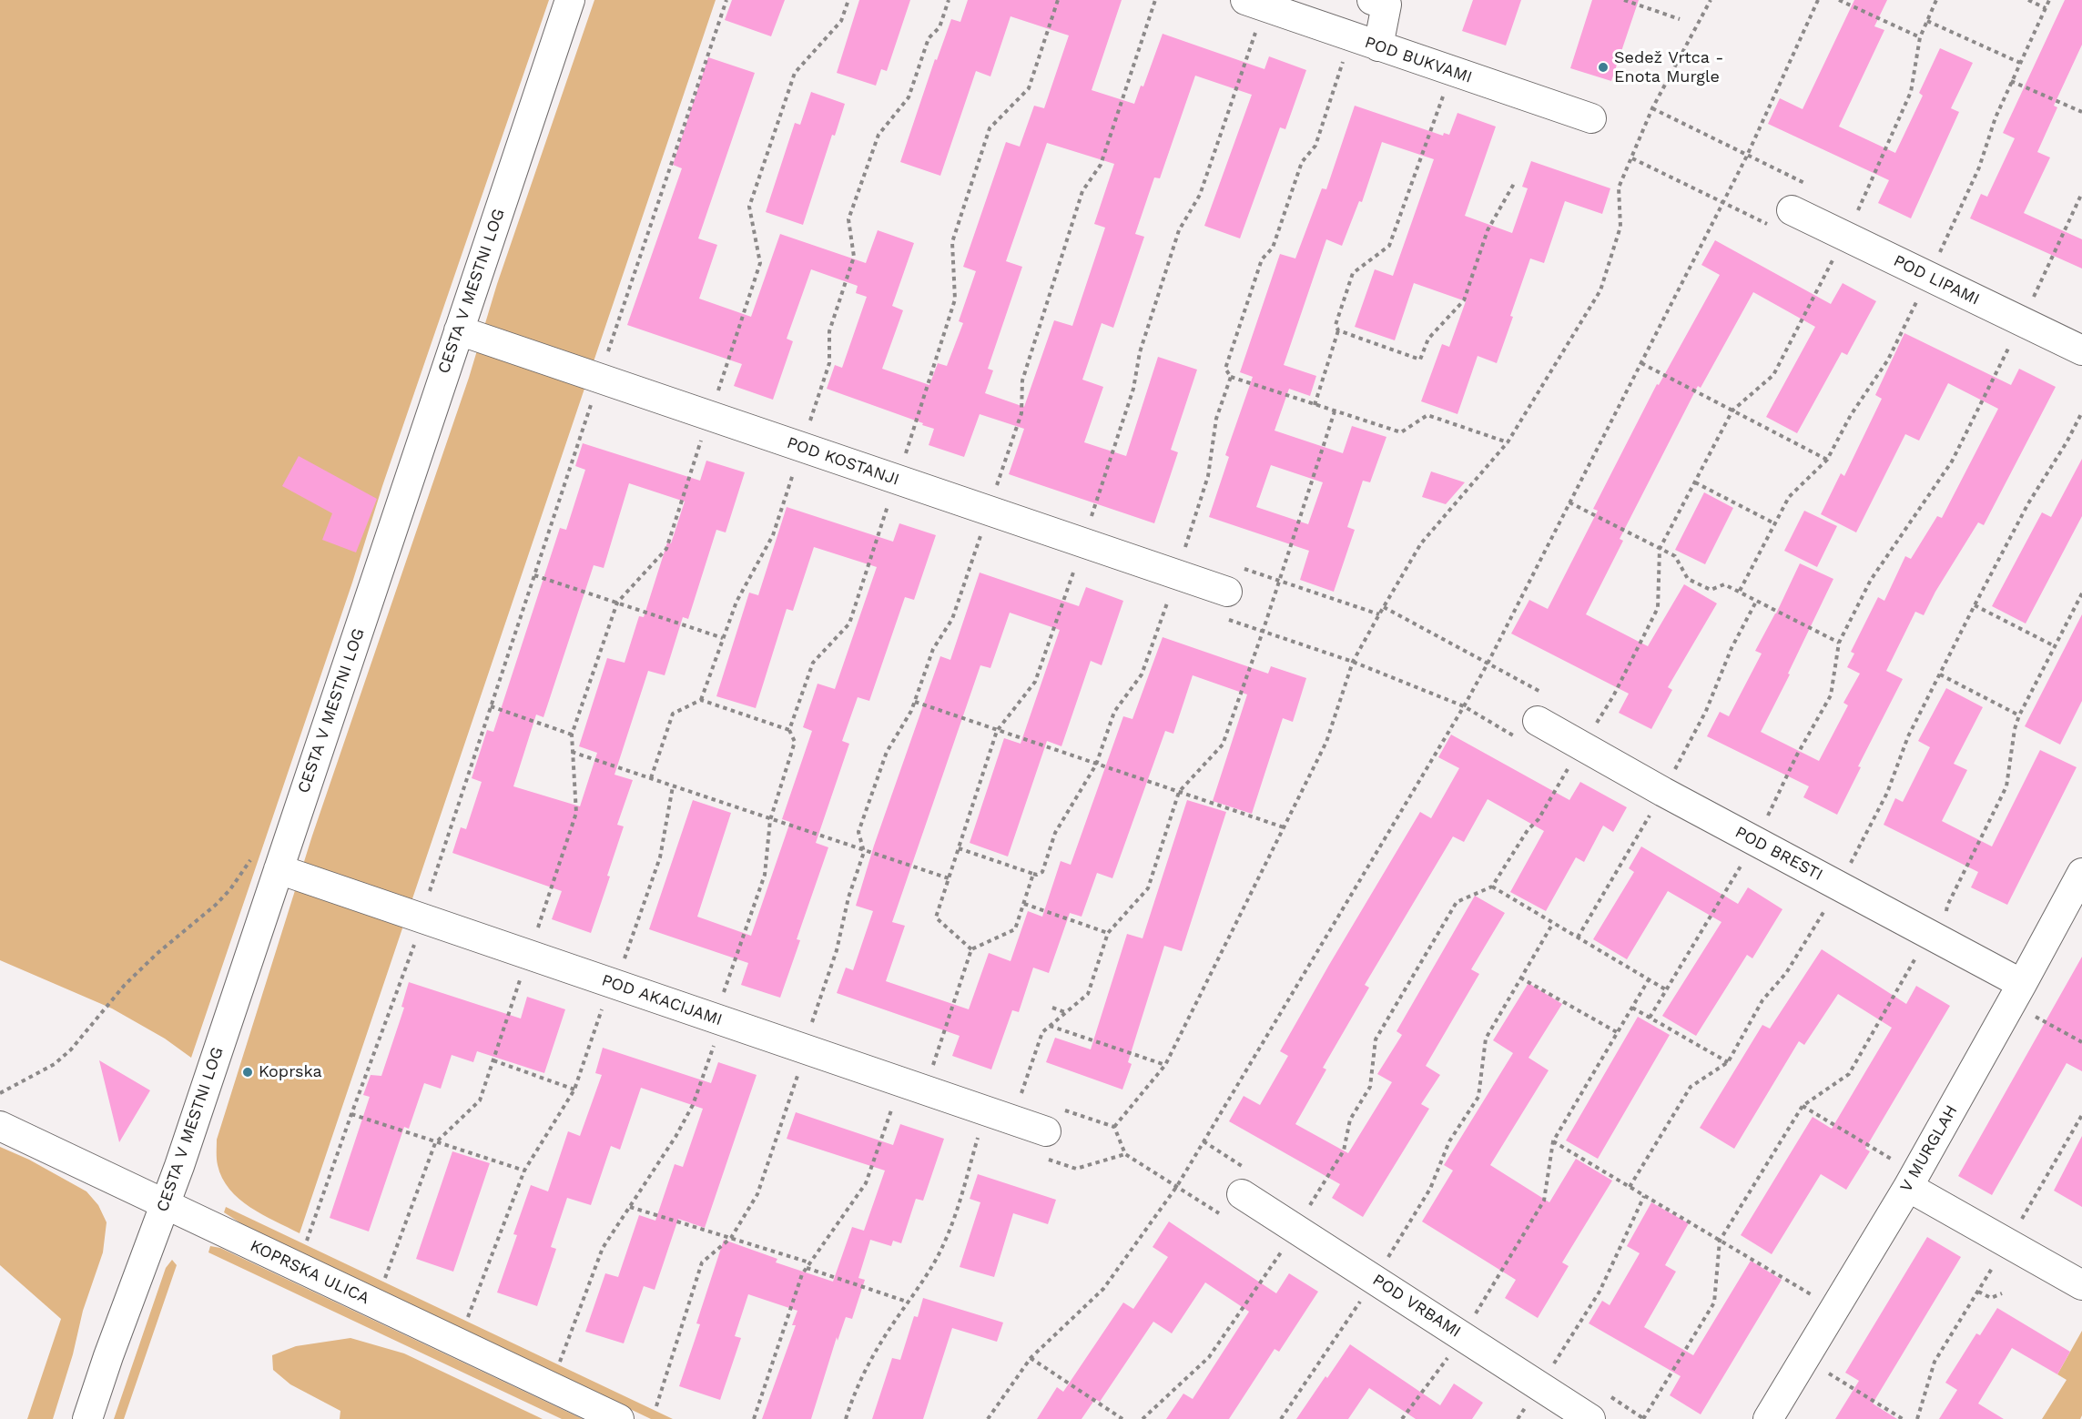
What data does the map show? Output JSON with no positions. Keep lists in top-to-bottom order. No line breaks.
{"streets":{"street":["POD BUKVAMI","POD LIPAMI","CESTA V MESTNI LOG","POD KOSTANJI","POD BRESTI","POD AKACIJAMI","V MURGLAH","KOPRSKA ULICA","POD VRBAMI"]},"crossings":[["CESTA V MESTNI LOG","POD KOSTANJI"],["CESTA V MESTNI LOG","POD AKACIJAMI"],["CESTA V MESTNI LOG","KOPRSKA ULICA"],["POD BRESTI","V MURGLAH"]],"places":["Sedež Vrtca - Enota Murgle","Koprska"]}
